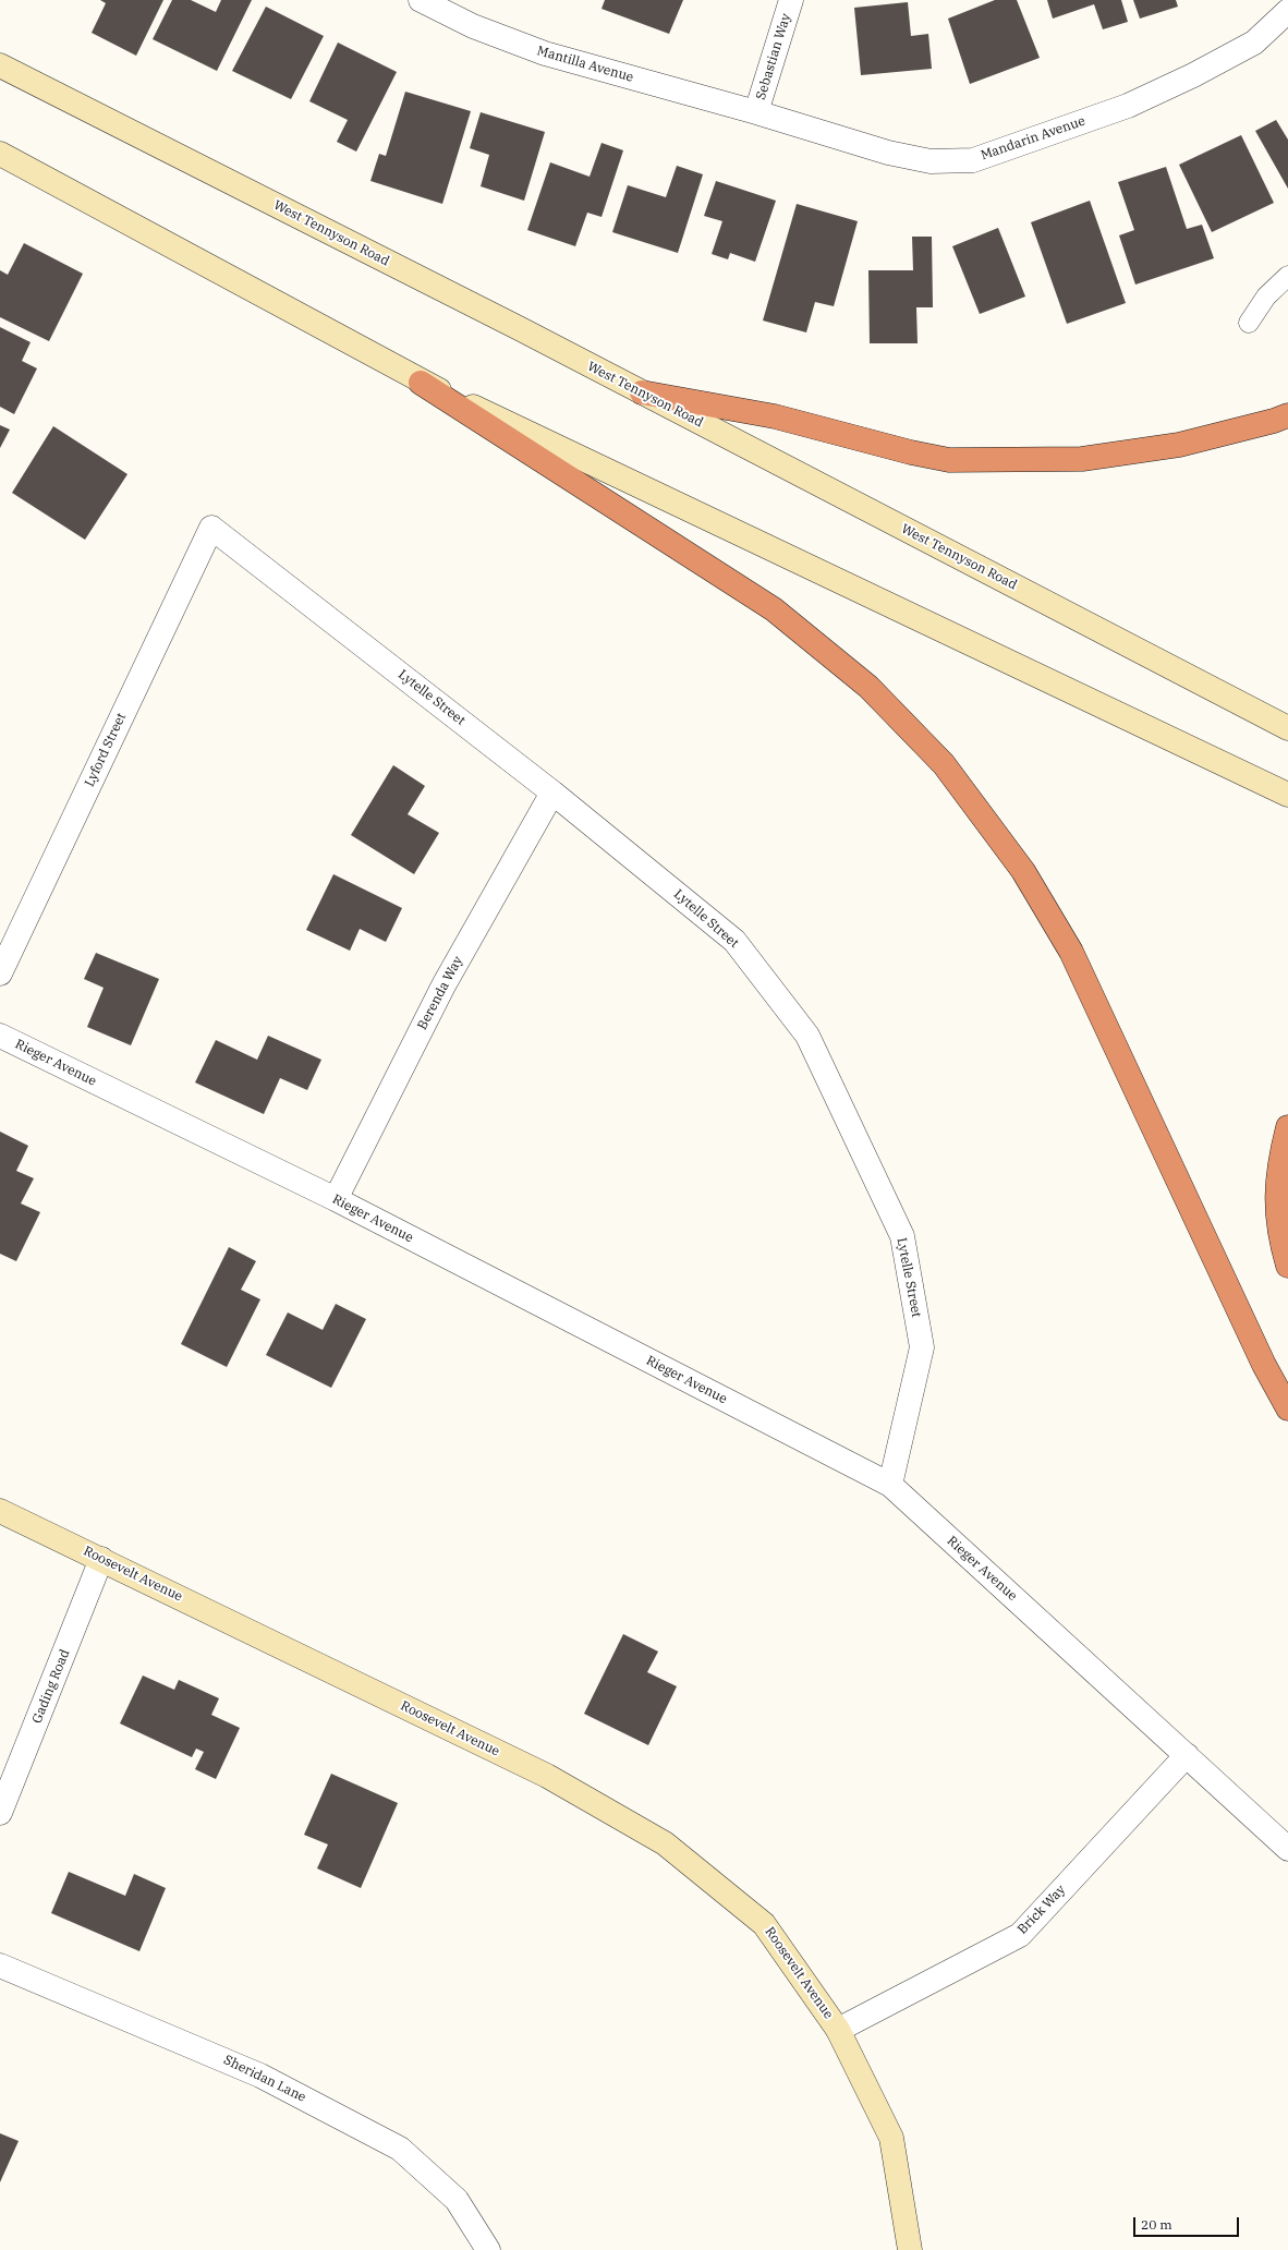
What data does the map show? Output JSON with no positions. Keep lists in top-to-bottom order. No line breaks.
{"streets":{"main road":["West Tennyson Road","Roosevelt Avenue"],"street":["Sebastian Way","Mantilla Avenue","Mandarin Avenue","Lytelle Street","Lyford Street","Berenda Way","Rieger Avenue","Gading Road","Brick Way","Sheridan Lane"]},"crossings":[["Sebastian Way","Mantilla Avenue"],["Sebastian Way","Mandarin Avenue"],["Mantilla Avenue","Mandarin Avenue"],["Lytelle Street","Lyford Street"],["Lytelle Street","Berenda Way"],["Lytelle Street","Rieger Avenue"],["Berenda Way","Rieger Avenue"],["Rieger Avenue","Brick Way"],["Roosevelt Avenue","Gading Road"],["Roosevelt Avenue","Brick Way"]],"scale_bar":"20 m"}
